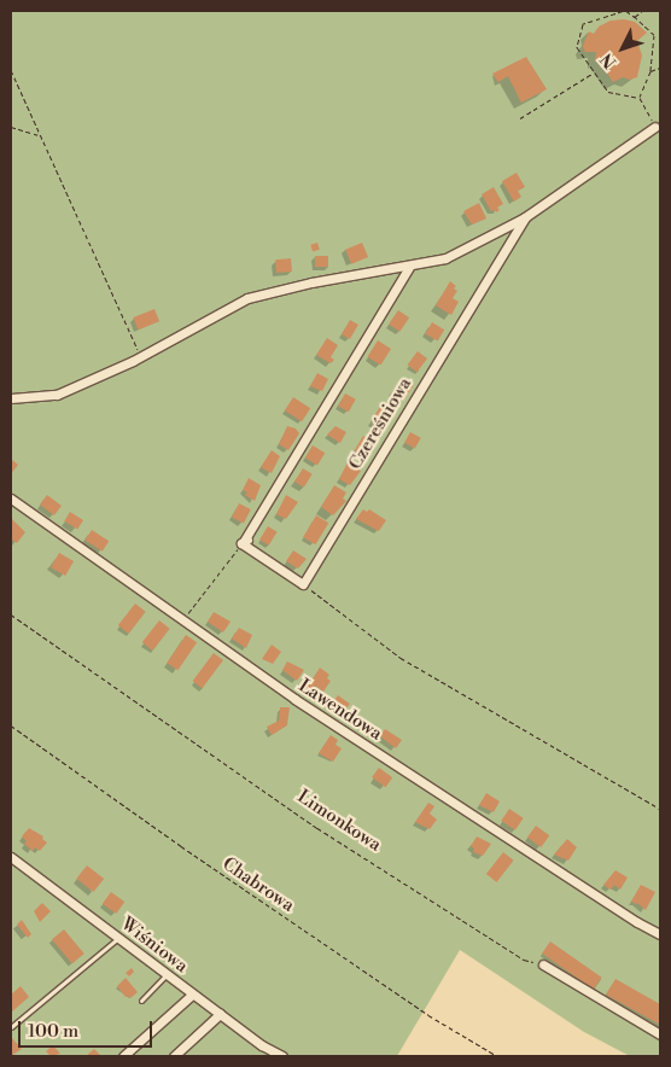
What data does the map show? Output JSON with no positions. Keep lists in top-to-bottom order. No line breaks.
{"streets":{"street":["Czereśniowa","Lawendowa","Wiśniowa"],"path":["Limonkowa","Chabrowa"]},"scale_bar":"100 m","north":"bottom left"}
